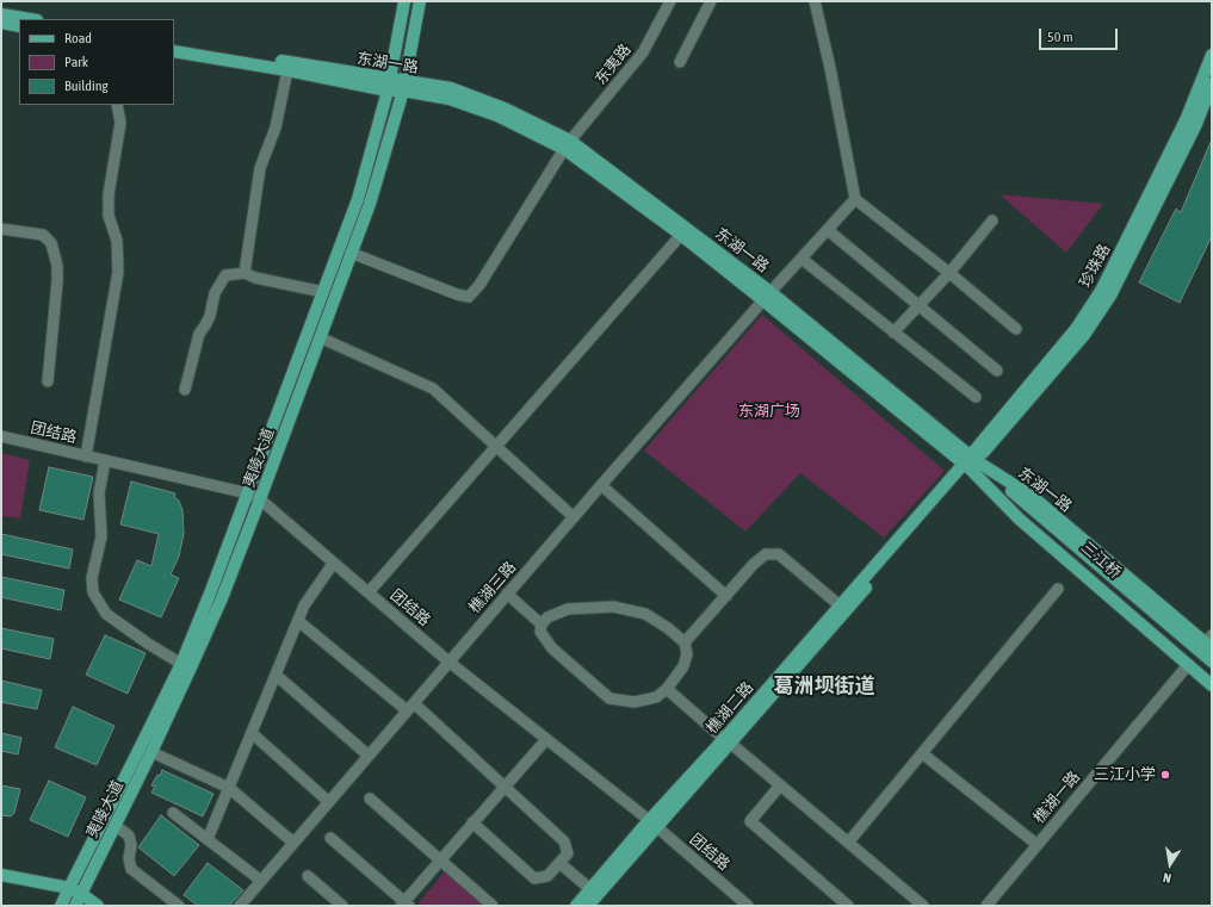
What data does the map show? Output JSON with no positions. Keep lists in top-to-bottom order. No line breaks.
{"streets":{"main road":["东湖一路","珍珠路","夷陵大道","三江桥","樵湖二路"],"street":["东夷路","团结路","樵湖三路","樵湖一路"]},"crossings":[["东湖一路","东夷路"],["东湖一路","珍珠路"],["东湖一路","夷陵大道"],["东湖一路","三江桥"],["东湖一路","樵湖三路"],["东湖一路","樵湖二路"],["东夷路","夷陵大道"],["珍珠路","三江桥"],["珍珠路","樵湖二路"],["团结路","夷陵大道"],["团结路","樵湖三路"],["团结路","樵湖二路"],["三江桥","樵湖二路"]],"districts":["葛洲坝街道"],"parks":["东湖广场"],"places":["三江小学"],"legend":["Road","Park","Building"],"scale_bar":"50 m","north":"bottom"}
